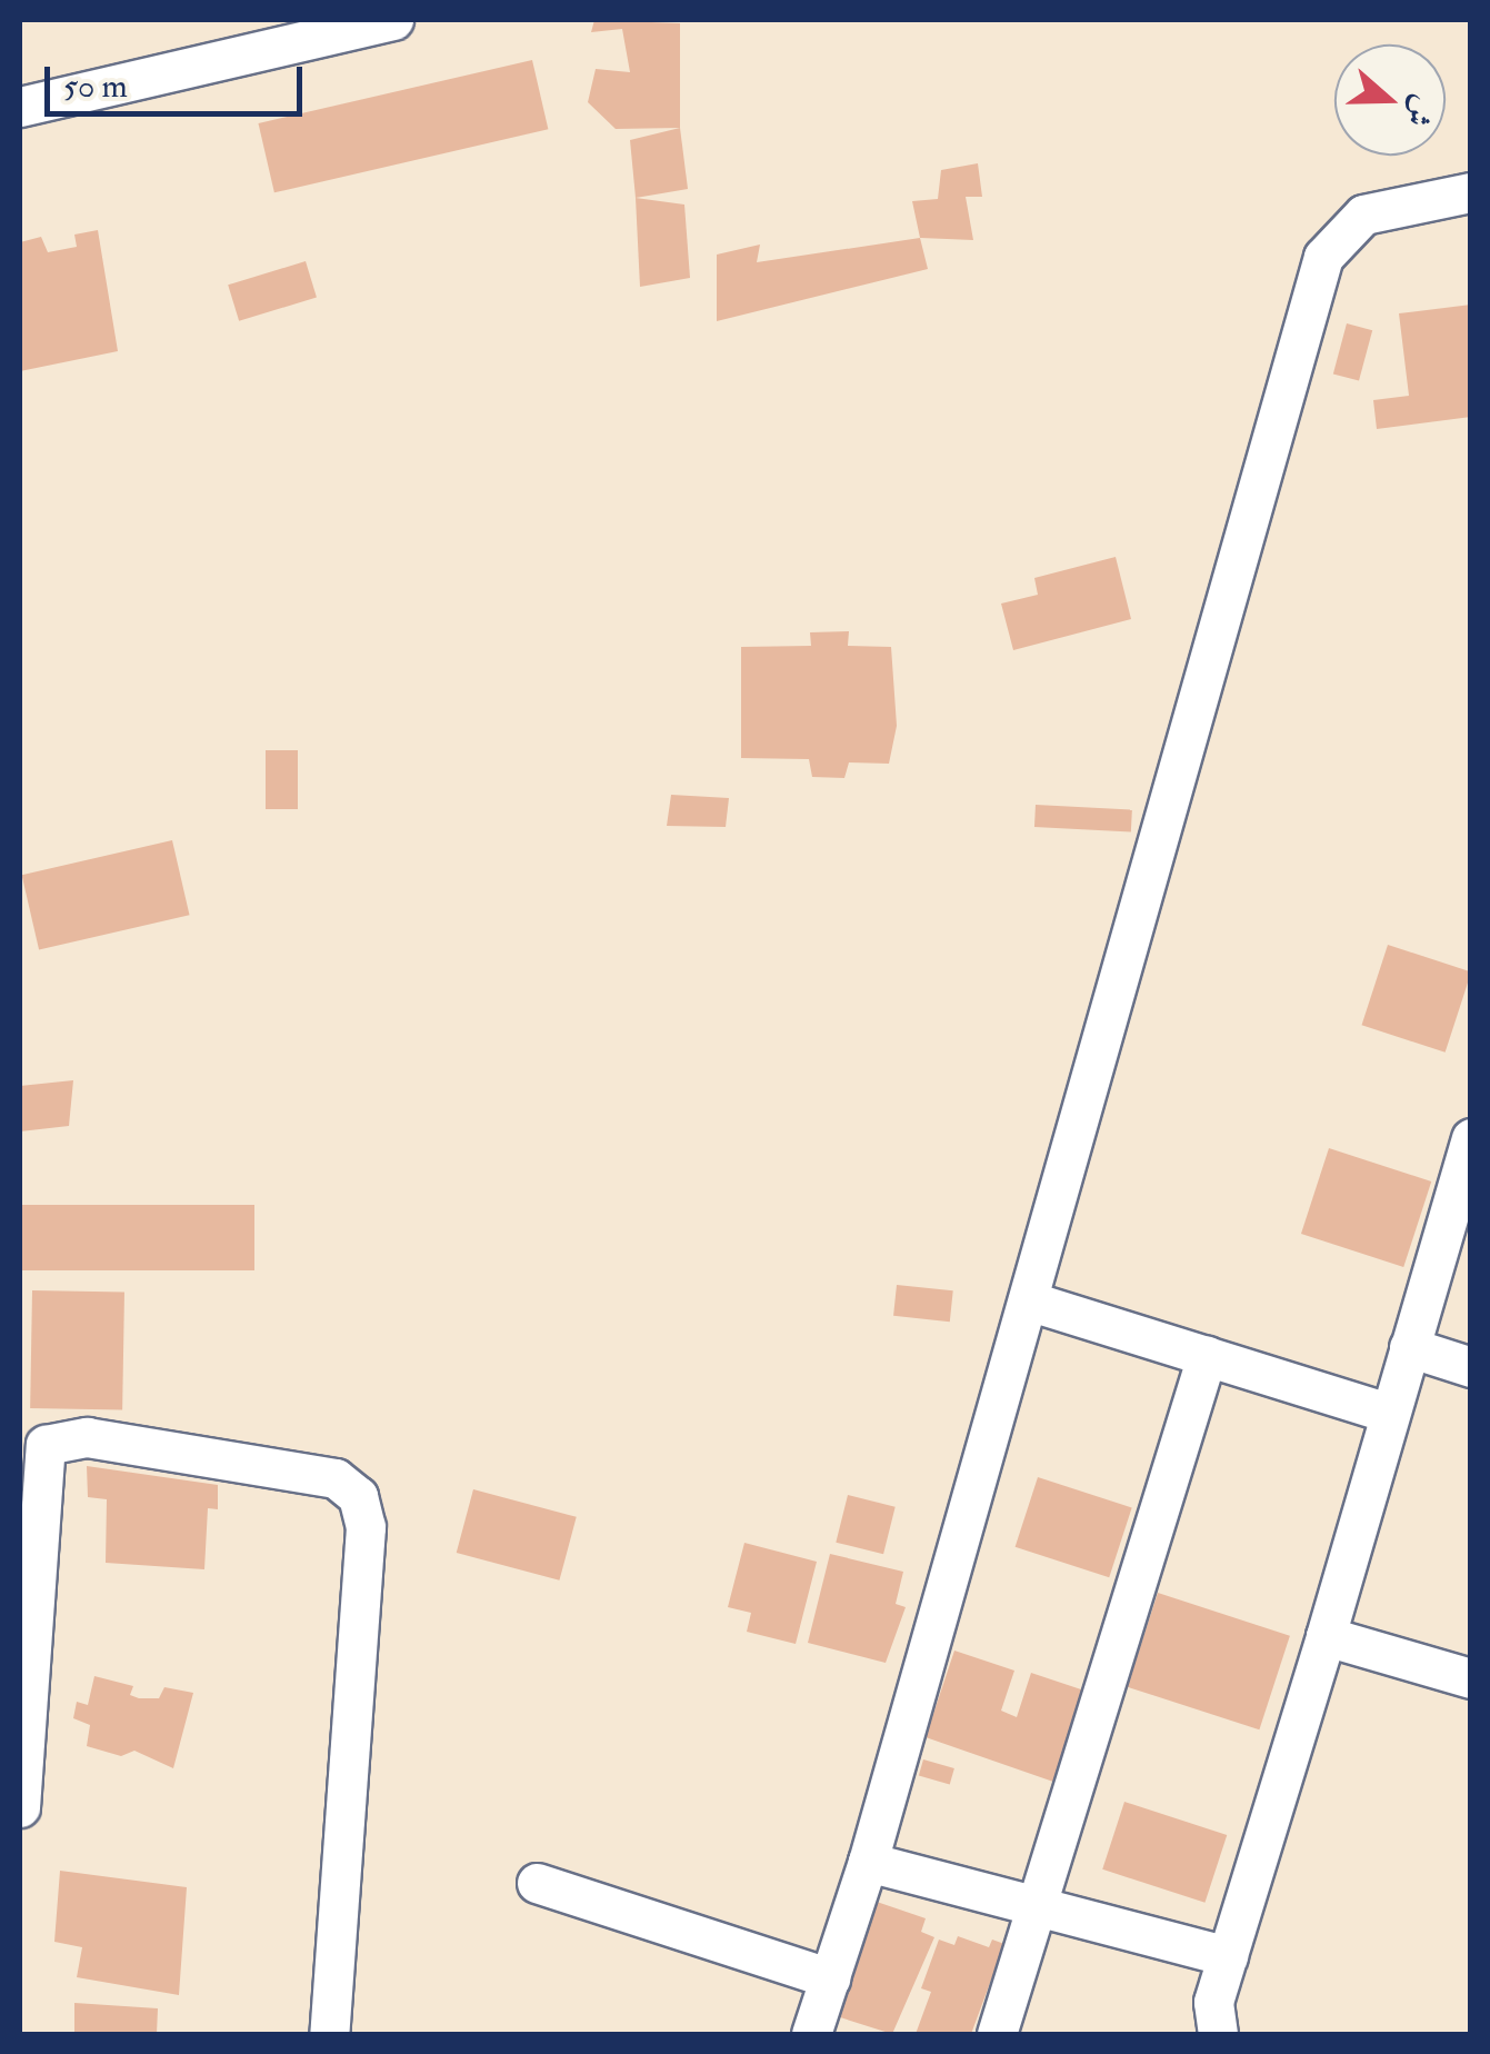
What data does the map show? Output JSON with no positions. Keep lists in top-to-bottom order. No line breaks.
{"scale_bar":"50 m","north":"right"}
